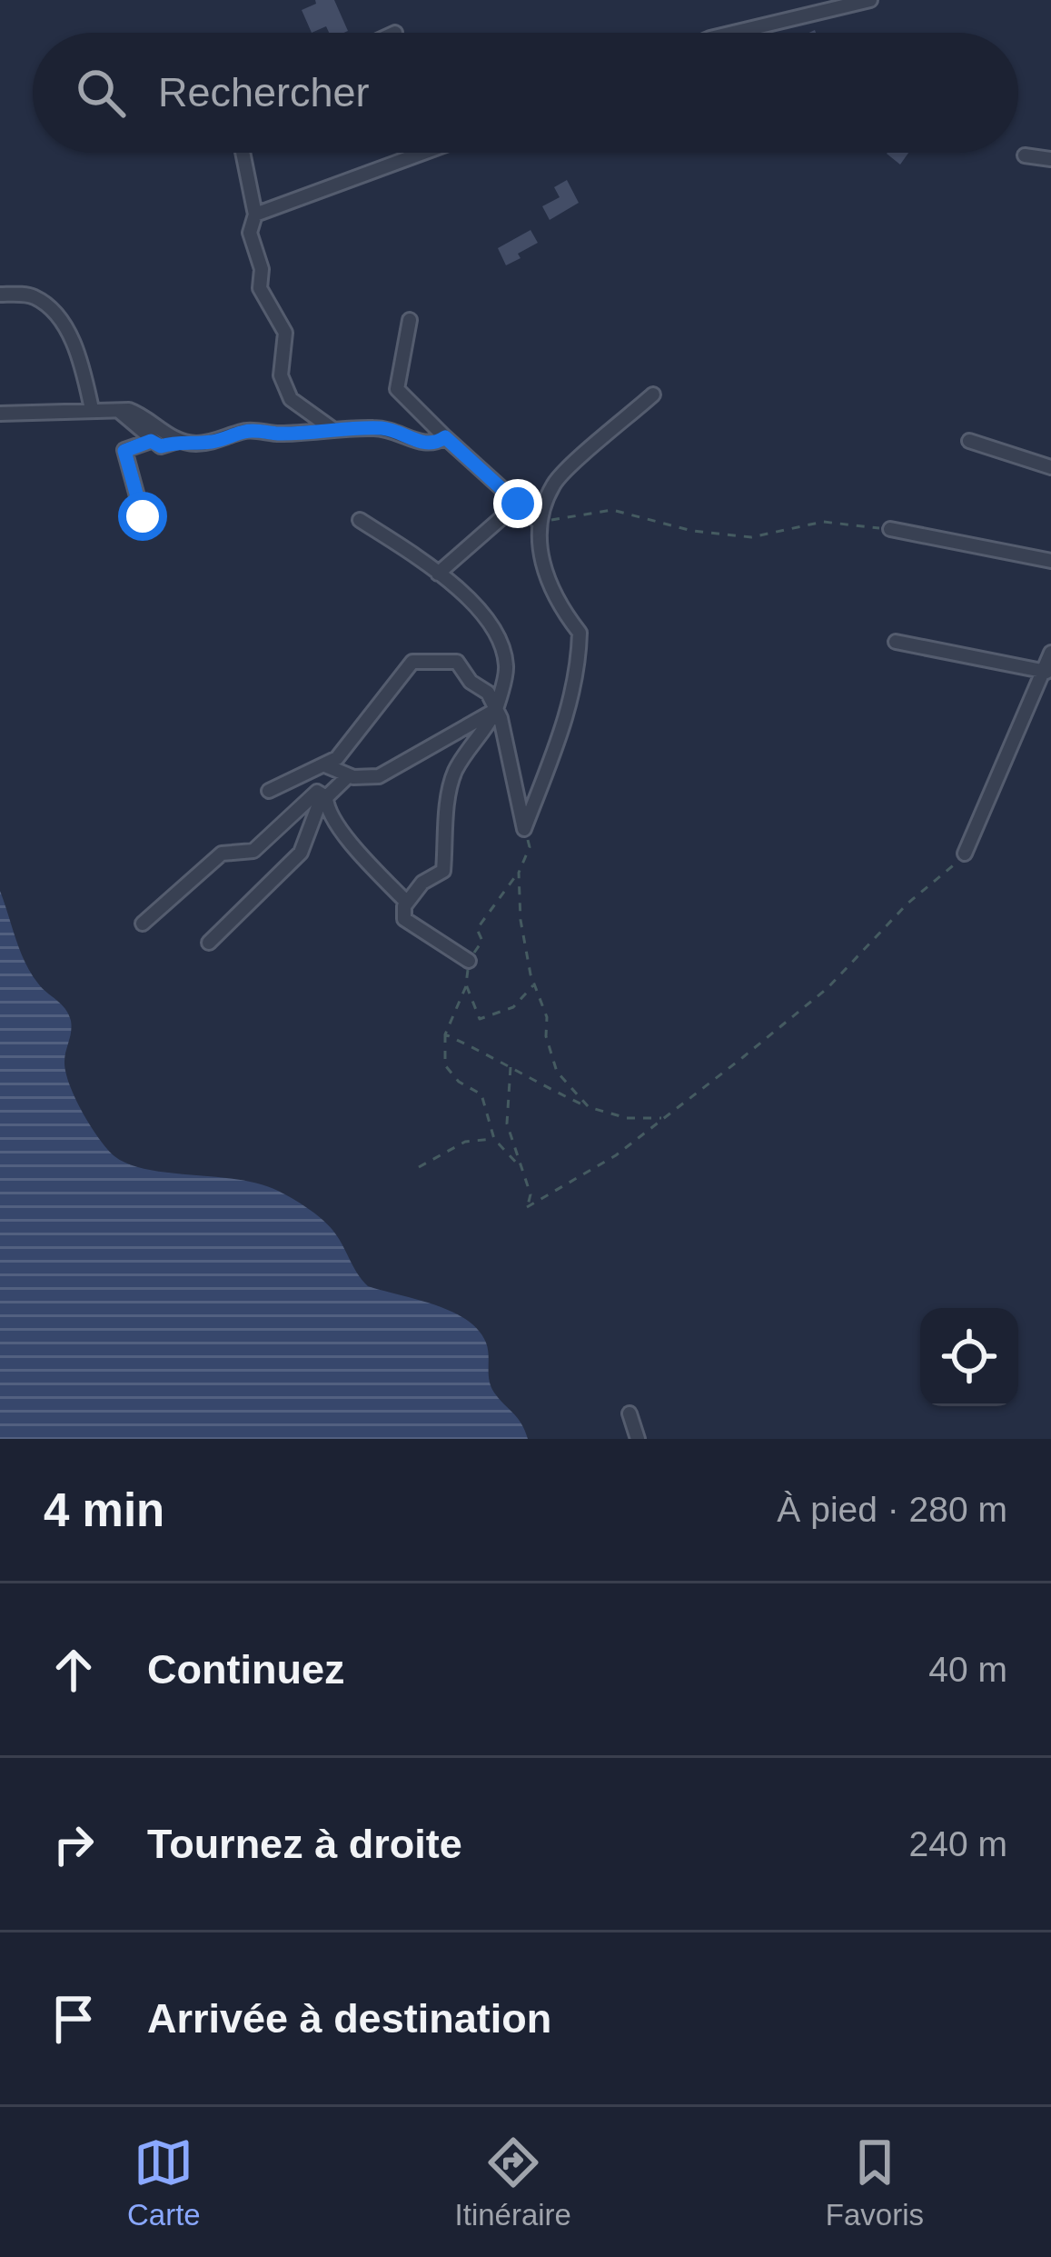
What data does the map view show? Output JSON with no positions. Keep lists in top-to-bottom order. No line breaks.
{"page":{"search":"Rechercher","heading":["4 min","À pied · 280 m"],"list":[["Continuez","40 m"],["Tournez à droite","240 m"],"Arrivée à destination"],"nav":["Carte","Itinéraire","Favoris"]}}
